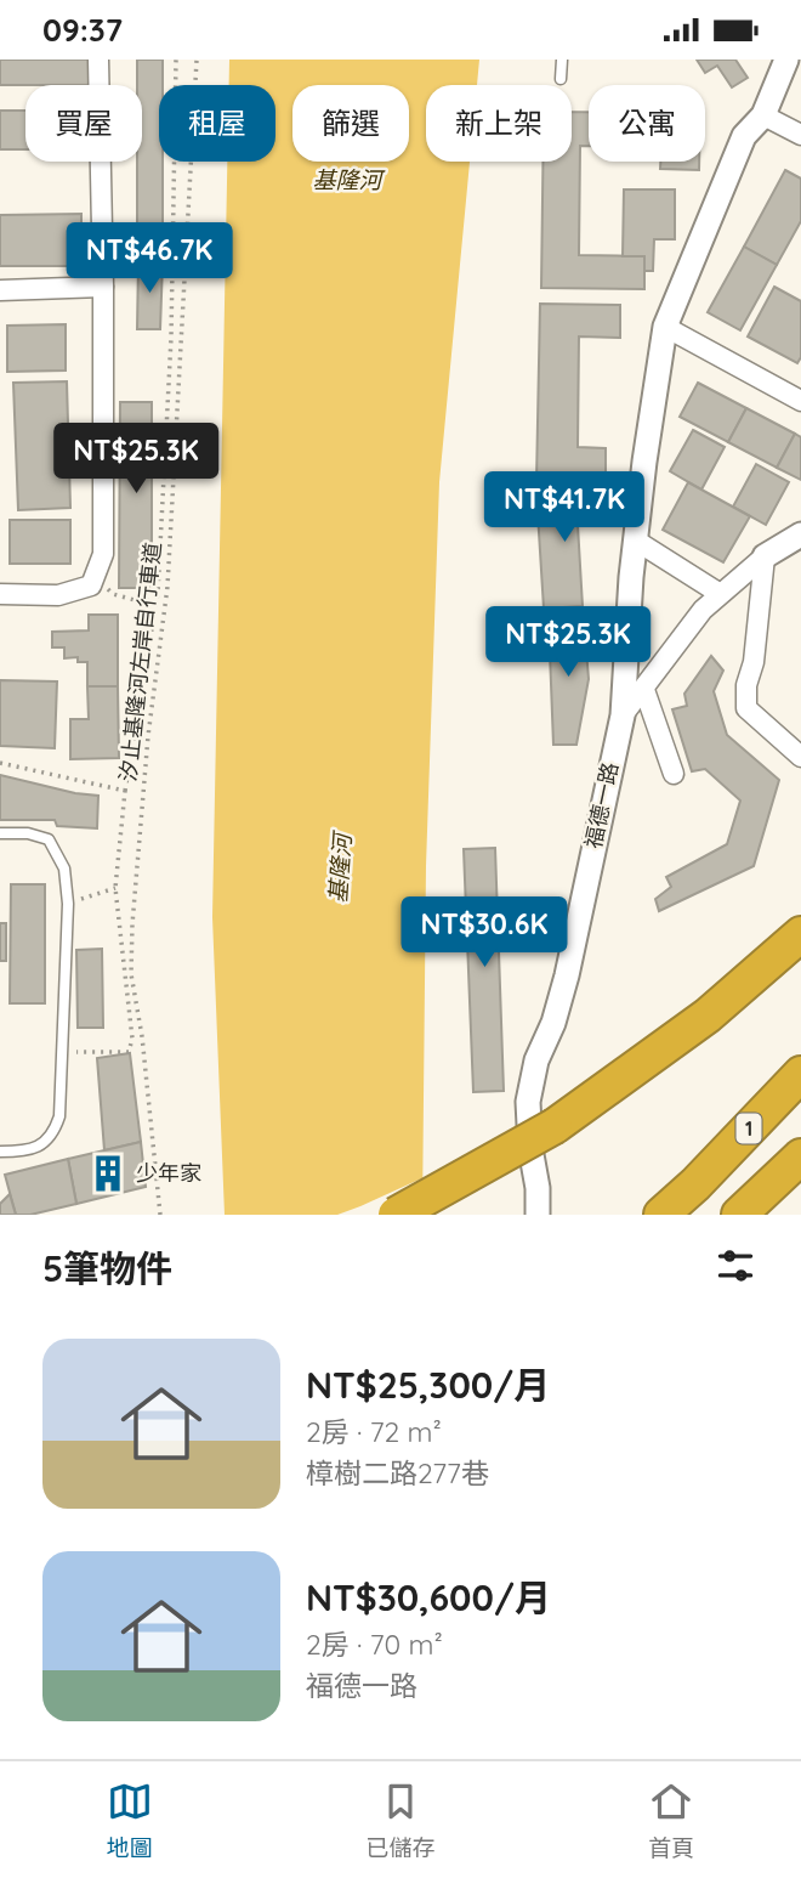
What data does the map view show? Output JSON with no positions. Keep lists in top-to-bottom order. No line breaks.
{"streets":{"highway":["1"],"street":["福德一路"],"path":["汐止基隆河左岸自行車道"]},"water":["基隆河"],"places":{"building":["少年家"]},"page":{"status":"09:37","chip":["買屋","租屋","篩選","新上架","公寓"],"price":["NT$46.7K","NT$25.3K","NT$41.7K","NT$25.3K","NT$30.6K"],"heading":"5筆物件","list":[{"name":"NT$25,300/月","note":"2房 · 72 m² · 樟樹二路277巷"},{"name":"NT$30,600/月","note":"2房 · 70 m² · 福德一路"}],"tabs":["地圖","已儲存","首頁"]}}
